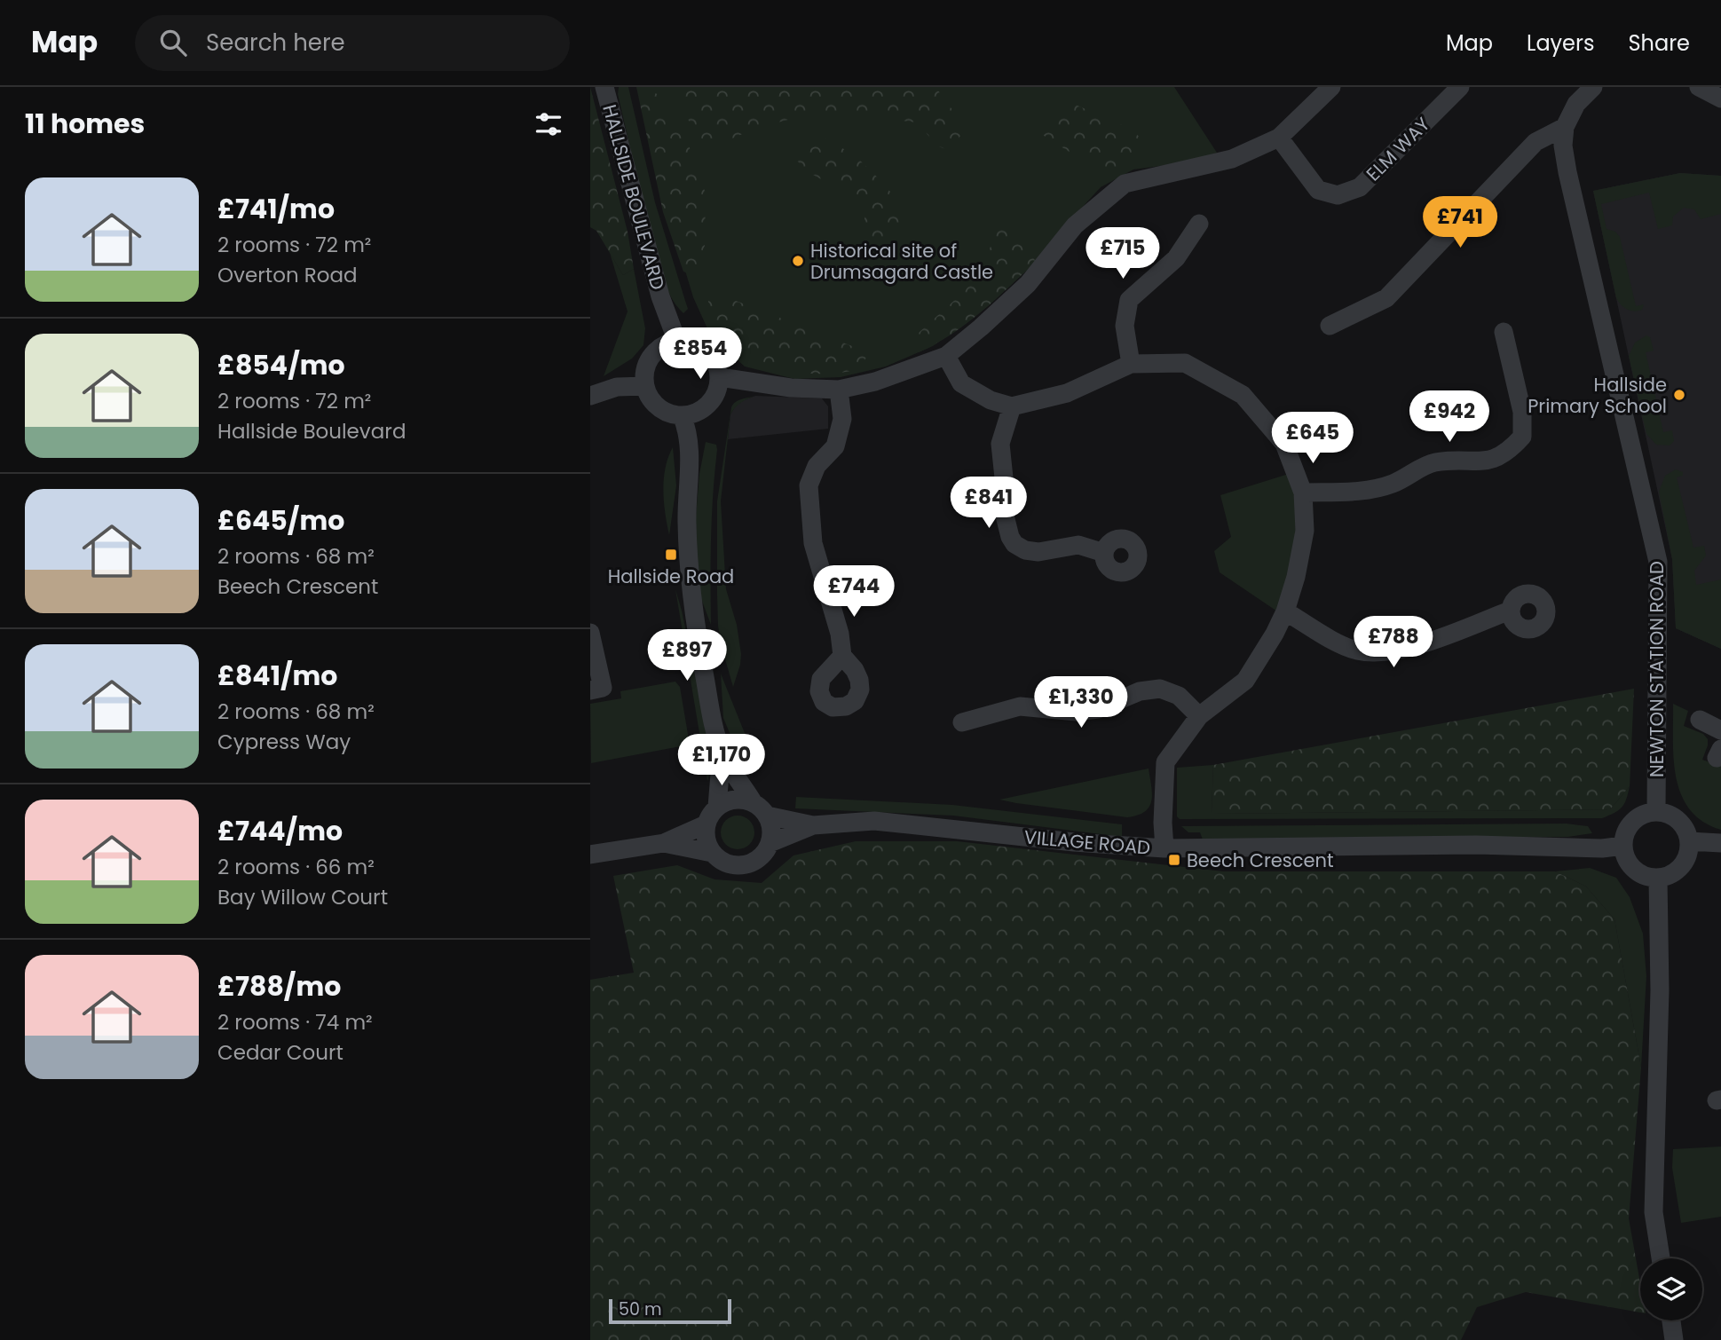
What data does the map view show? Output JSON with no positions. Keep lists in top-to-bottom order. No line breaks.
{"streets":{"street":["ELM WAY","HALLSIDE BOULEVARD","NEWTON STATION ROAD","VILLAGE ROAD"]},"crossings":[["NEWTON STATION ROAD","VILLAGE ROAD"]],"places":{"other":["Historical site of Drumsagard Castle","Hallside Primary School"],"transit":["Hallside Road","Beech Crescent"]},"scale_bar":"50 m","page":{"header":"Map","search":"Search here","nav":["Map","Layers","Share"],"heading":"11 homes","list":[{"name":"£741/mo","note":"2 rooms · 72 m² · Overton Road"},{"name":"£854/mo","note":"2 rooms · 72 m² · Hallside Boulevard"},{"name":"£645/mo","note":"2 rooms · 68 m² · Beech Crescent"},{"name":"£841/mo","note":"2 rooms · 68 m² · Cypress Way"},{"name":"£744/mo","note":"2 rooms · 66 m² · Bay Willow Court"},{"name":"£788/mo","note":"2 rooms · 74 m² · Cedar Court"}],"price":["£741","£715","£854","£942","£645","£841","£744","£788","£897","£1,330","£1,170"],"scale":"50 m"}}
